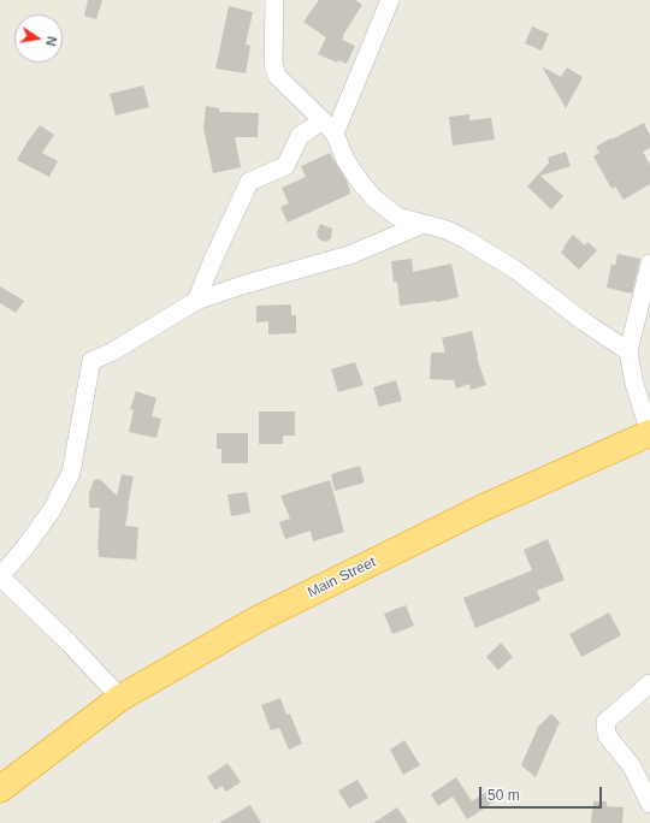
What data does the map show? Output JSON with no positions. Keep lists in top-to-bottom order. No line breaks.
{"streets":{"highway":["Main Street"]},"scale_bar":"50 m","north":"right"}
